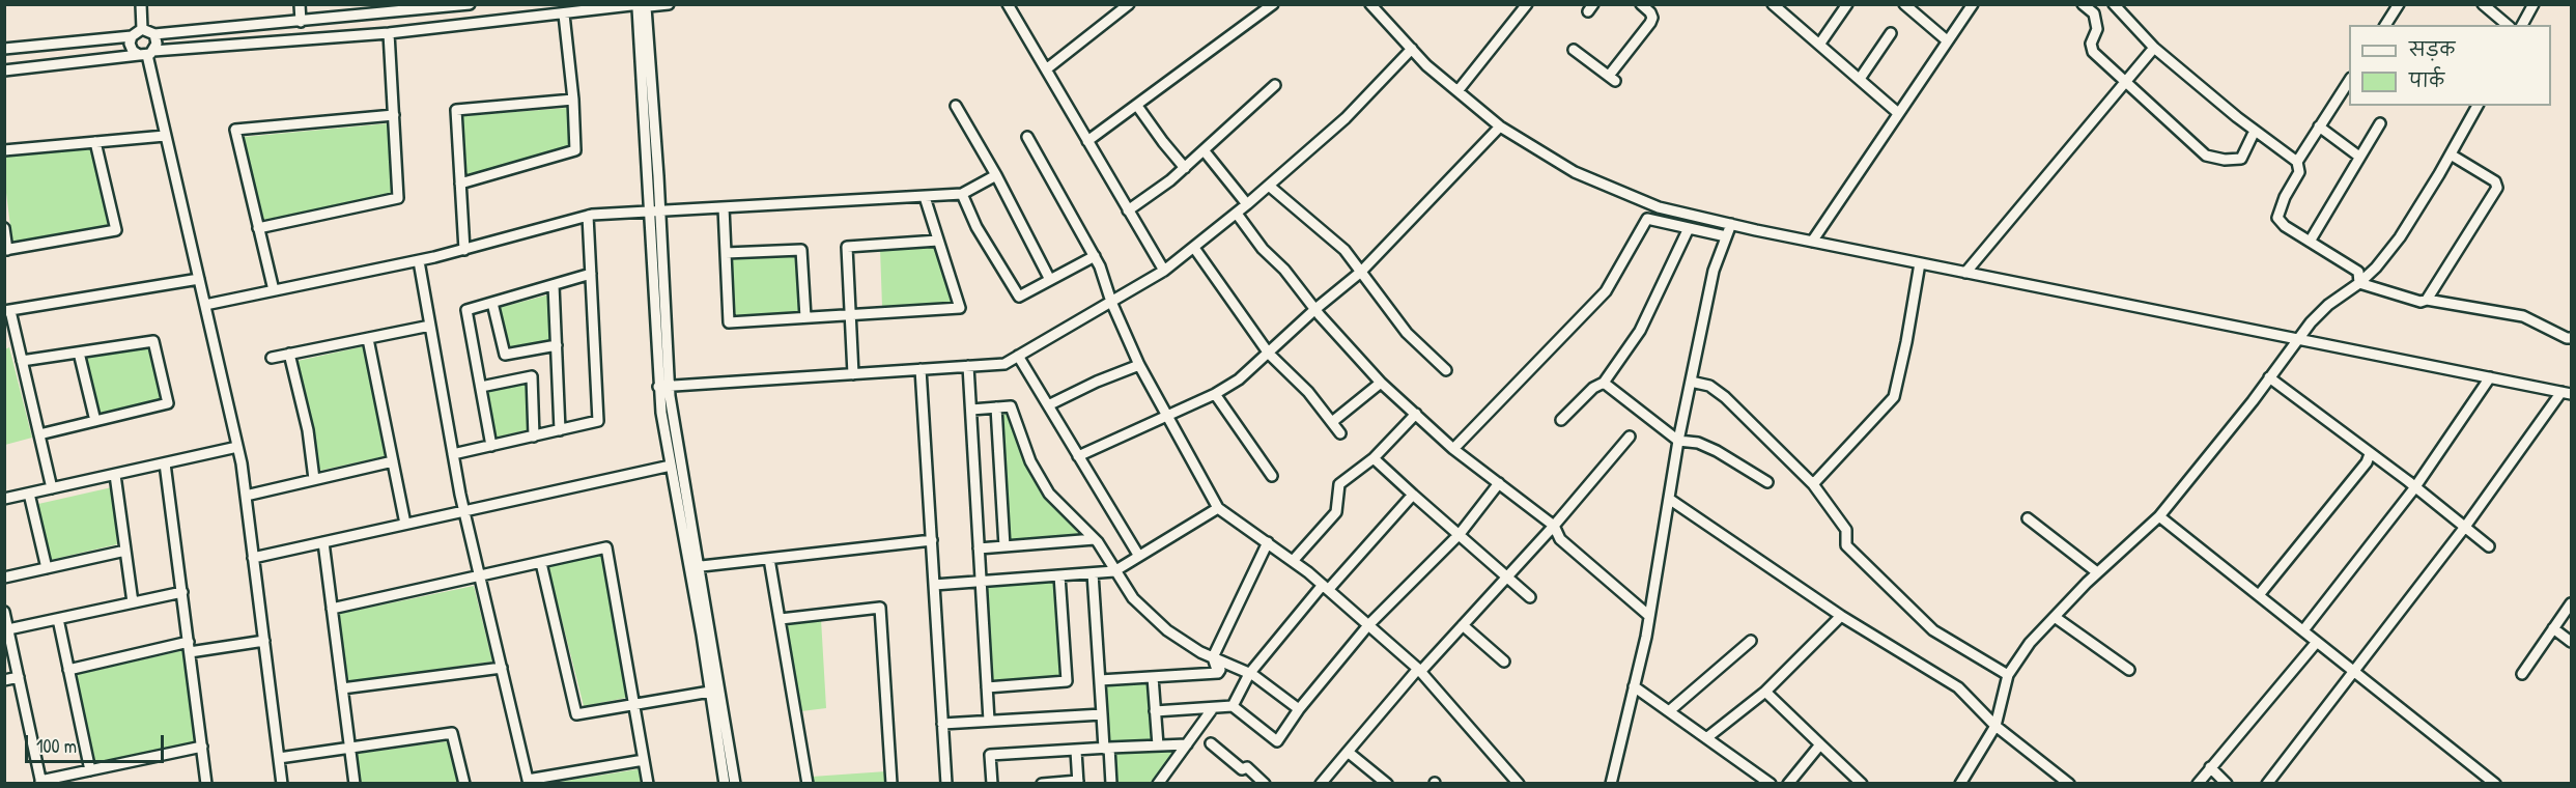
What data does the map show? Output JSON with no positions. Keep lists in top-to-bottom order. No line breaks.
{"legend":["सड़क","पार्क"],"scale_bar":"100 m"}
